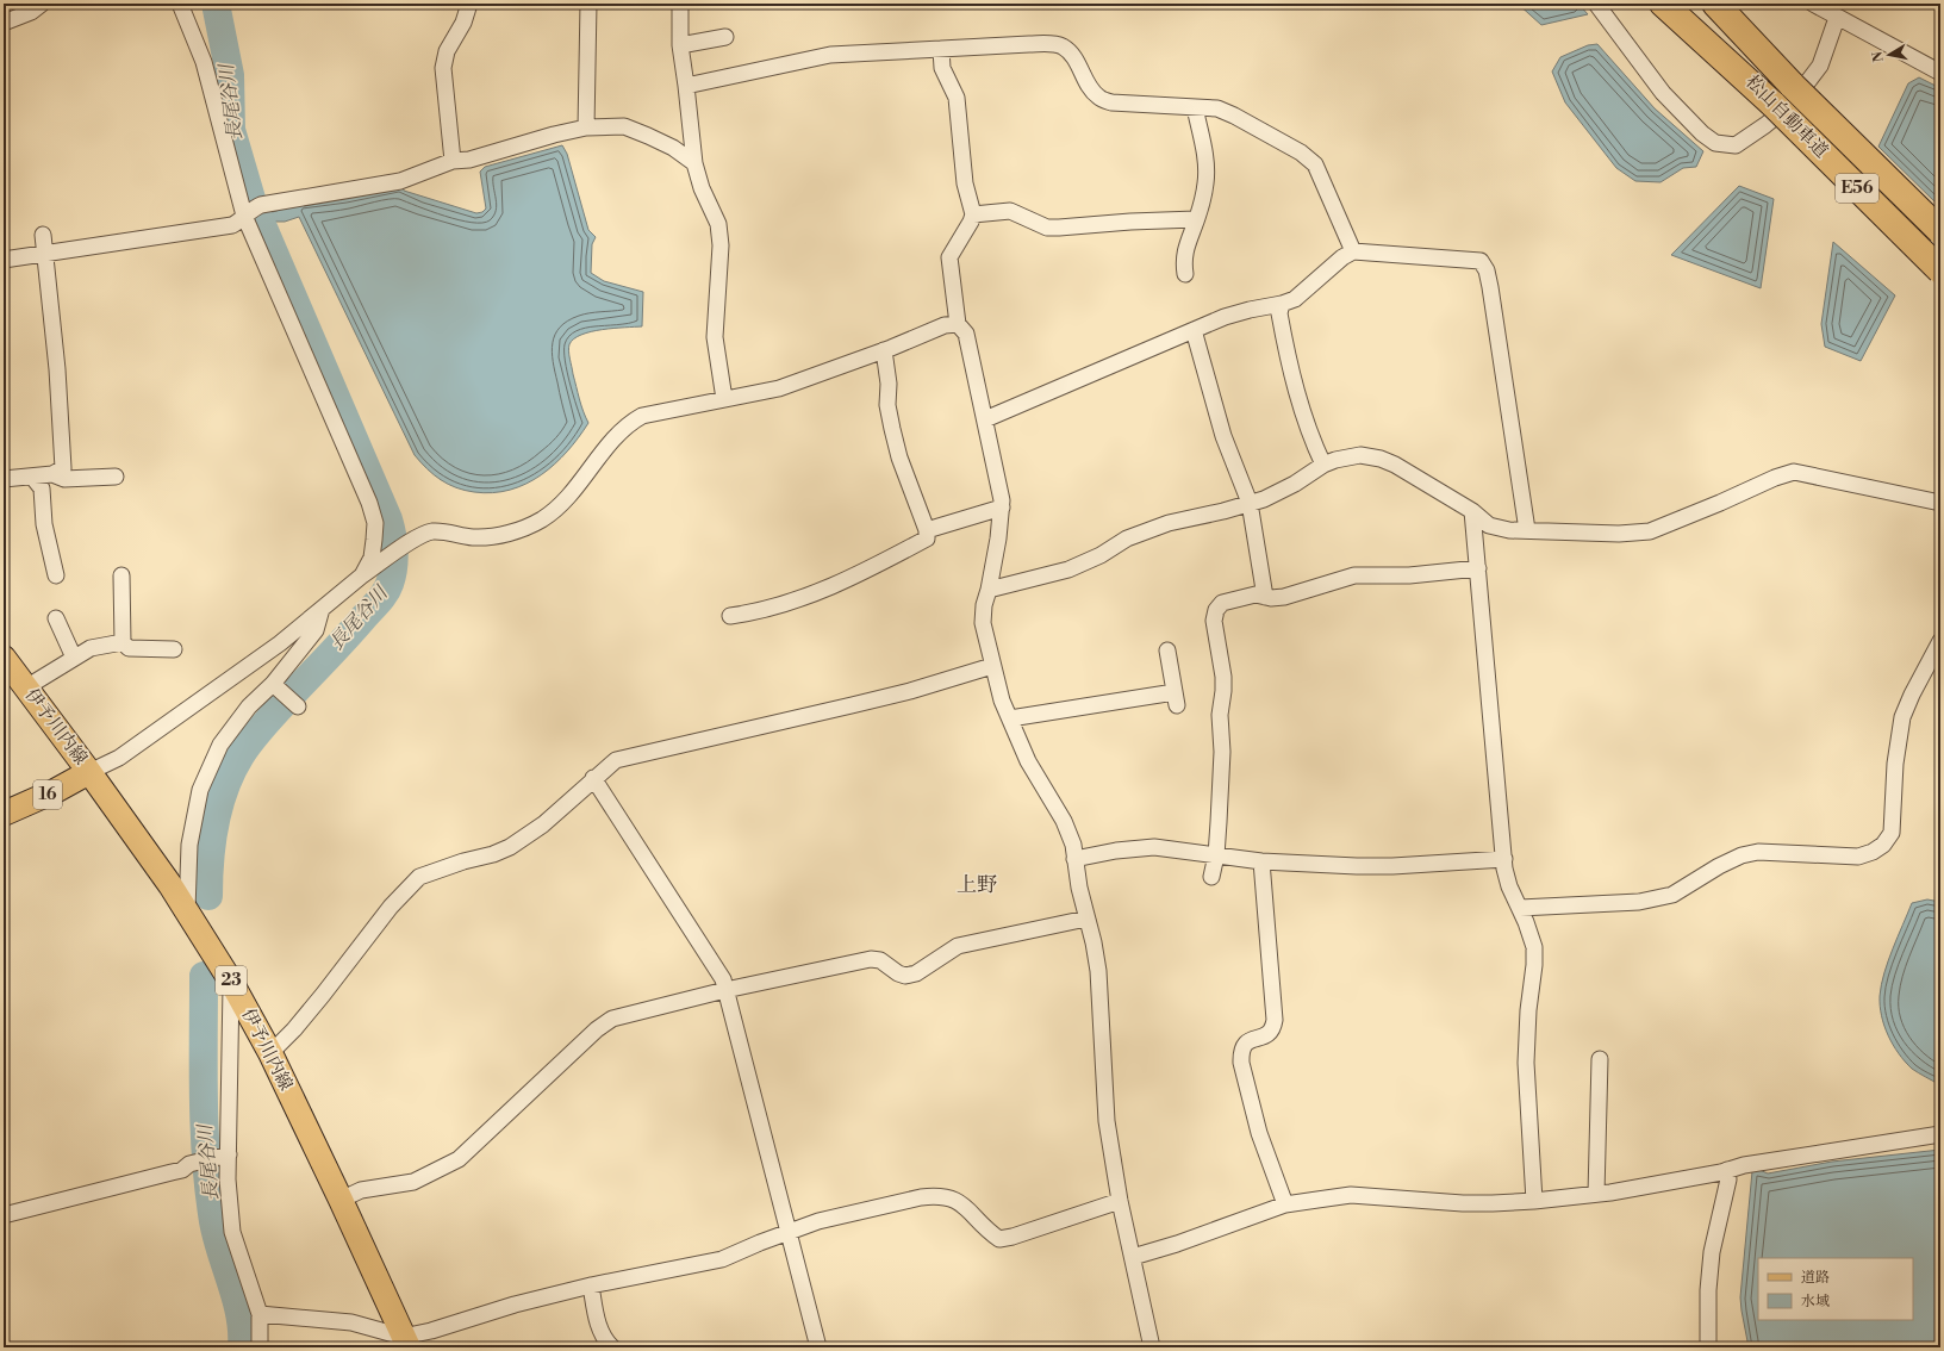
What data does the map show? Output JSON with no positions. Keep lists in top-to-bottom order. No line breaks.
{"streets":{"highway":["松山自動車道","E56"],"main road":["伊予川内線","16","23"]},"crossings":[["伊予川内線","16"]],"districts":["上野"],"water":["長尾谷川"],"legend":["道路","水域"],"north":"left"}
